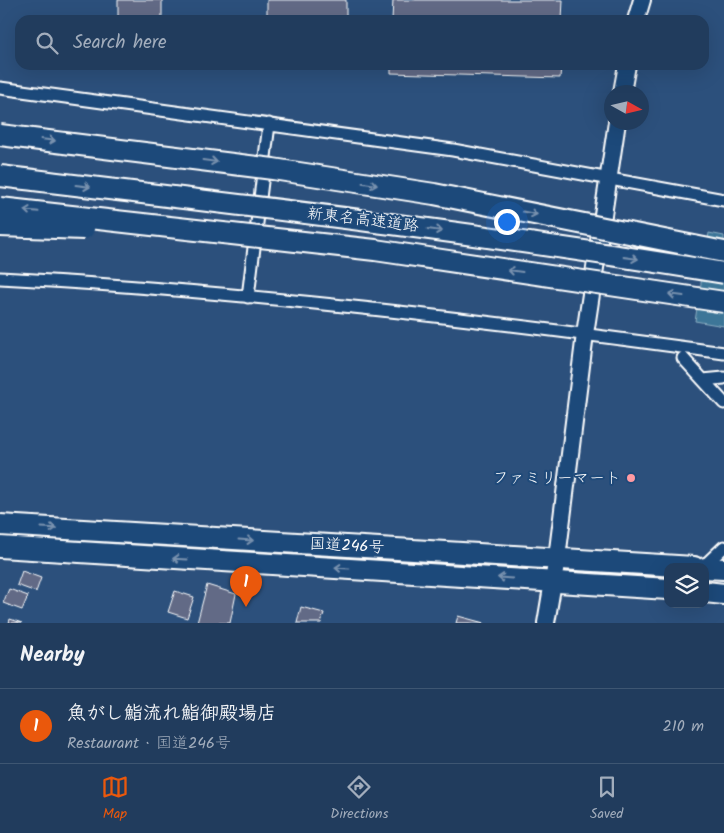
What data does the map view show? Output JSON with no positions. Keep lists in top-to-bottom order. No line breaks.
{"streets":{"highway":["新東名高速道路","国道246号"]},"places":["ファミリーマート"],"north":"right","page":{"search":"Search here","pins":"1","heading":"Nearby","list":[{"mark":"1","name":"魚がし鮨流れ鮨御殿場店","note":"Restaurant · 国道246号","value":"210 m"}],"nav":["Map","Directions","Saved"]}}
